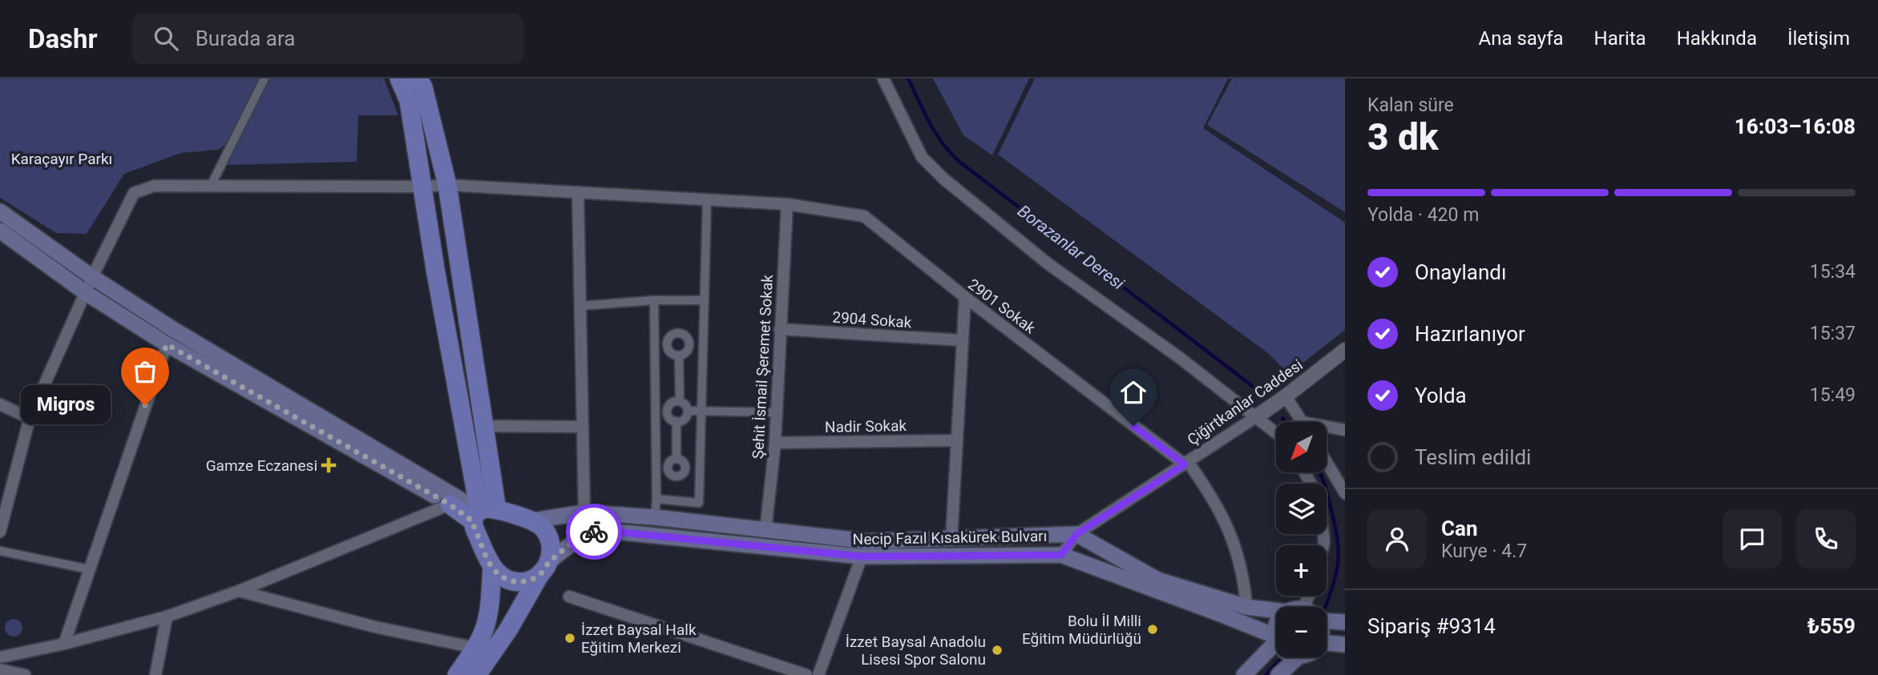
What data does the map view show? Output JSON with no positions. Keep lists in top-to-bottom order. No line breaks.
{"streets":{"main road":["Necip Fazıl Kısakürek Bulvarı"],"street":["2901 Sokak","2904 Sokak","Şehit İsmail Şeremet Sokak","Çiğirtkanlar Caddesi","Nadir Sokak"]},"crossings":[["2901 Sokak","Şehit İsmail Şeremet Sokak"],["2901 Sokak","Çiğirtkanlar Caddesi"],["2904 Sokak","Şehit İsmail Şeremet Sokak"],["Şehit İsmail Şeremet Sokak","Nadir Sokak"],["Şehit İsmail Şeremet Sokak","Necip Fazıl Kısakürek Bulvarı"],["Çiğirtkanlar Caddesi","Necip Fazıl Kısakürek Bulvarı"]],"water":["Borazanlar Deresi"],"parks":["Karaçayır Parkı"],"places":{"other":["Migros","Bolu İl Milli Eğitim Müdürlüğü","İzzet Baysal Halk Eğitim Merkezi","İzzet Baysal Anadolu Lisesi Spor Salonu"],"health":["Gamze Eczanesi"]},"north":"bottom left","page":{"header":"Dashr","search":"Burada ara","nav":["Ana sayfa","Harita","Hakkında","İletişim"],"heading":["3 dk","Kalan süre","16:03–16:08"],"panel":["Can","Kurye · 4.7","Sipariş #9314","₺559"],"bar":"Yolda · 420 m","list":[["Onaylandı","15:34"],["Hazırlanıyor","15:37"],["Yolda","15:49"],"Teslim edildi"],"bubble":"Migros","map_buttons":["+","−"]}}
